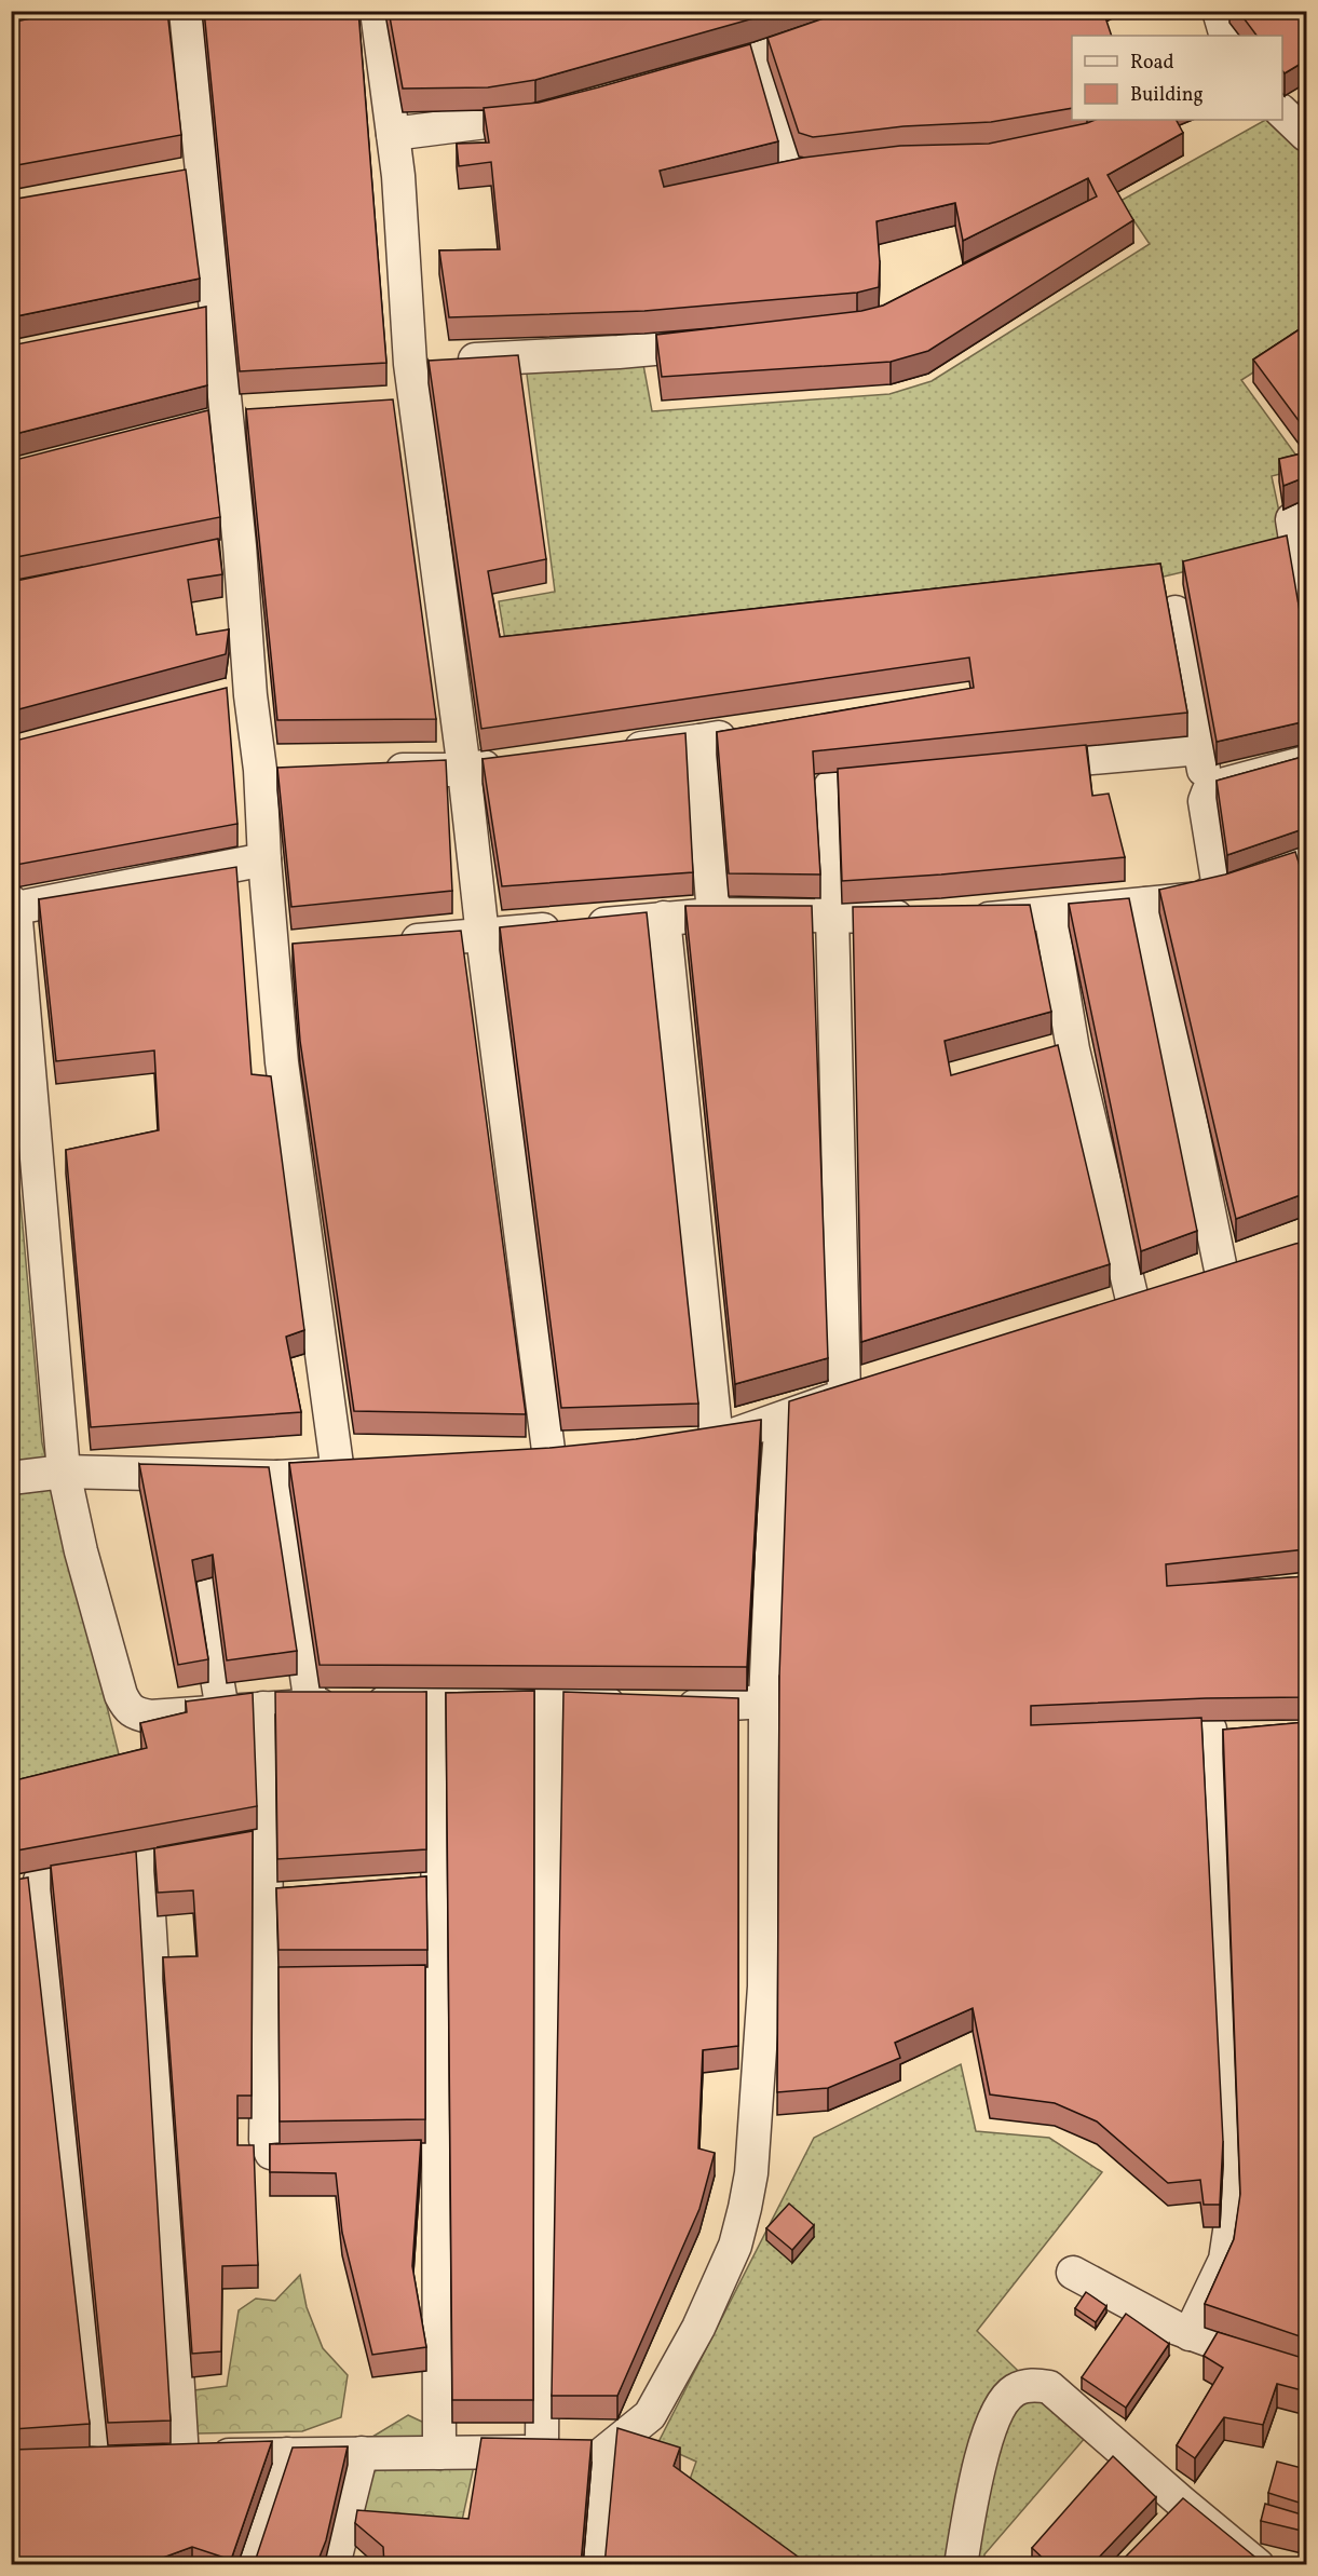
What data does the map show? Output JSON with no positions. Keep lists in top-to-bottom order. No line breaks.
{"legend":["Road","Building"]}
